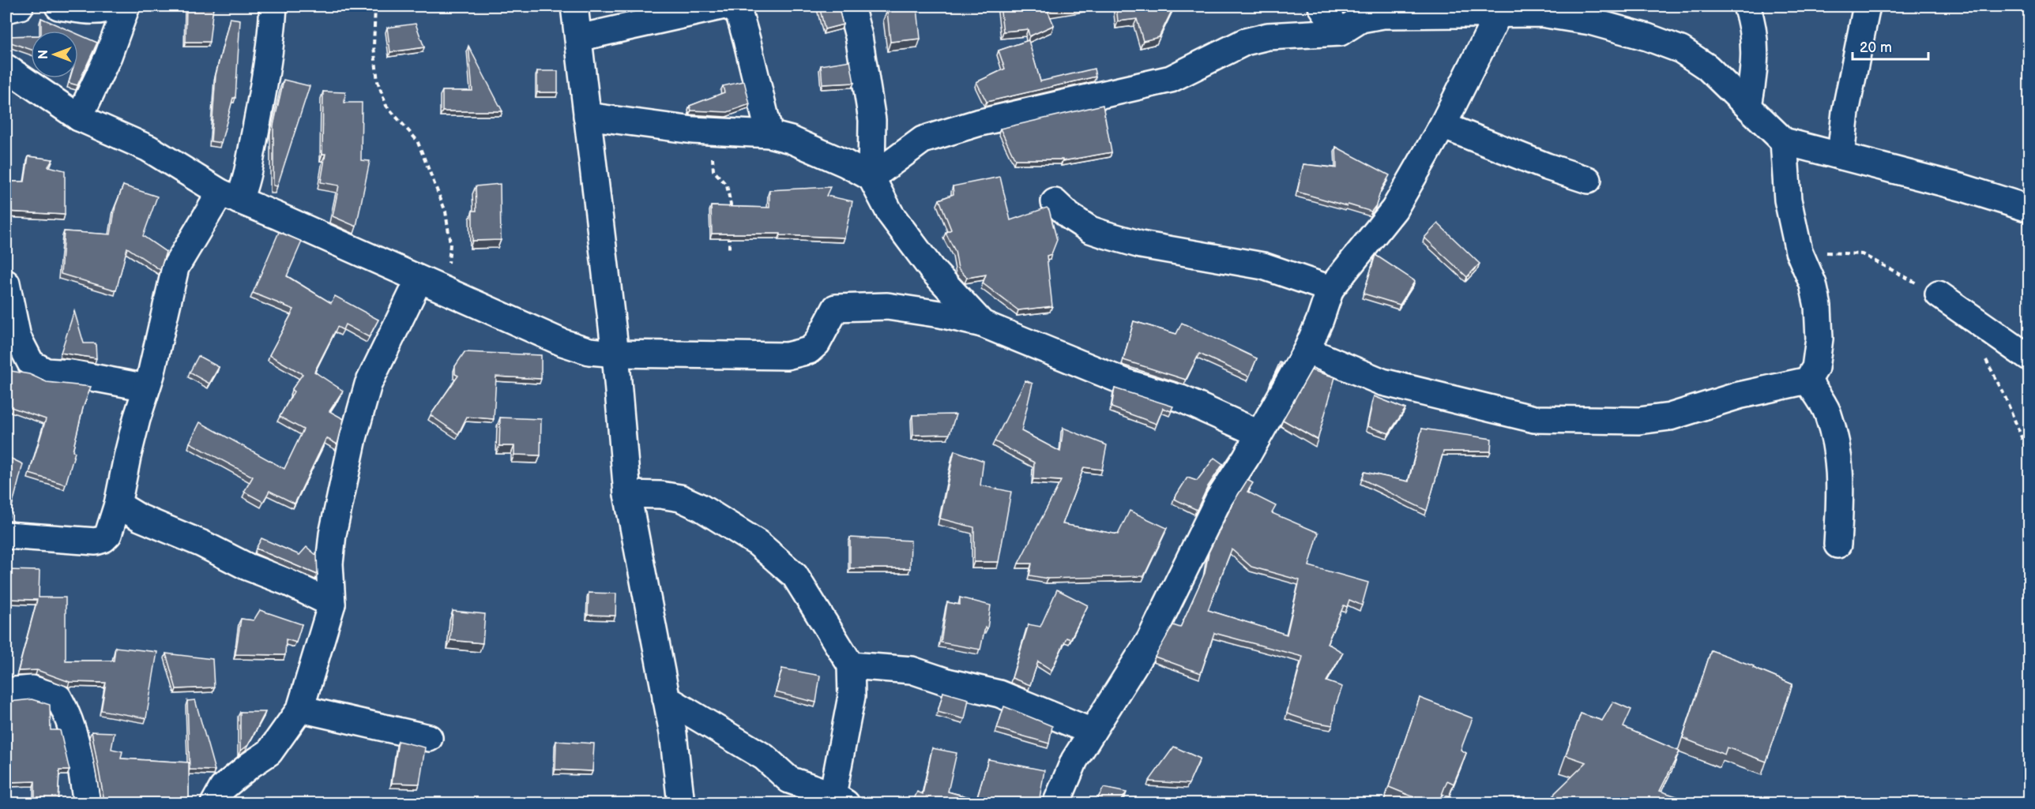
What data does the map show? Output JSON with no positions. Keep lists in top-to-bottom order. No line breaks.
{"scale_bar":"20 m","north":"left"}
